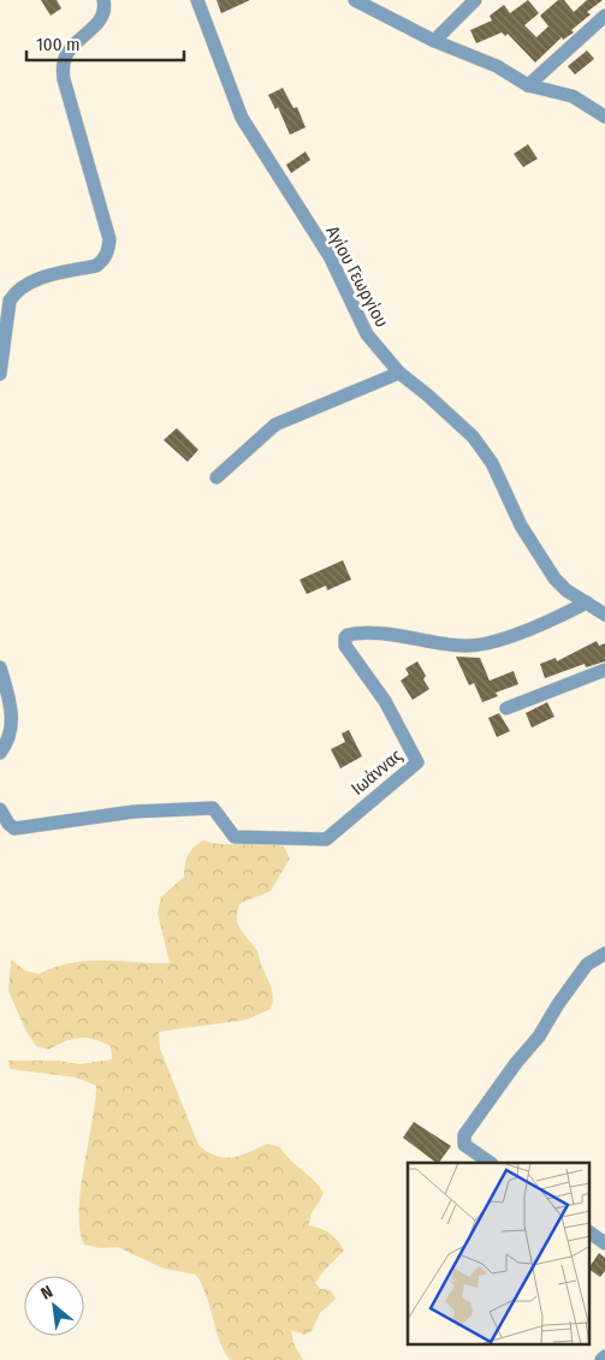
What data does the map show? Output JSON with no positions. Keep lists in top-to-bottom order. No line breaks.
{"streets":{"street":["Αγίου Γεωργίου","Ιωάννας"]},"crossings":[["Αγίου Γεωργίου","Ιωάννας"]],"scale_bar":"100 m","north":"top left"}
